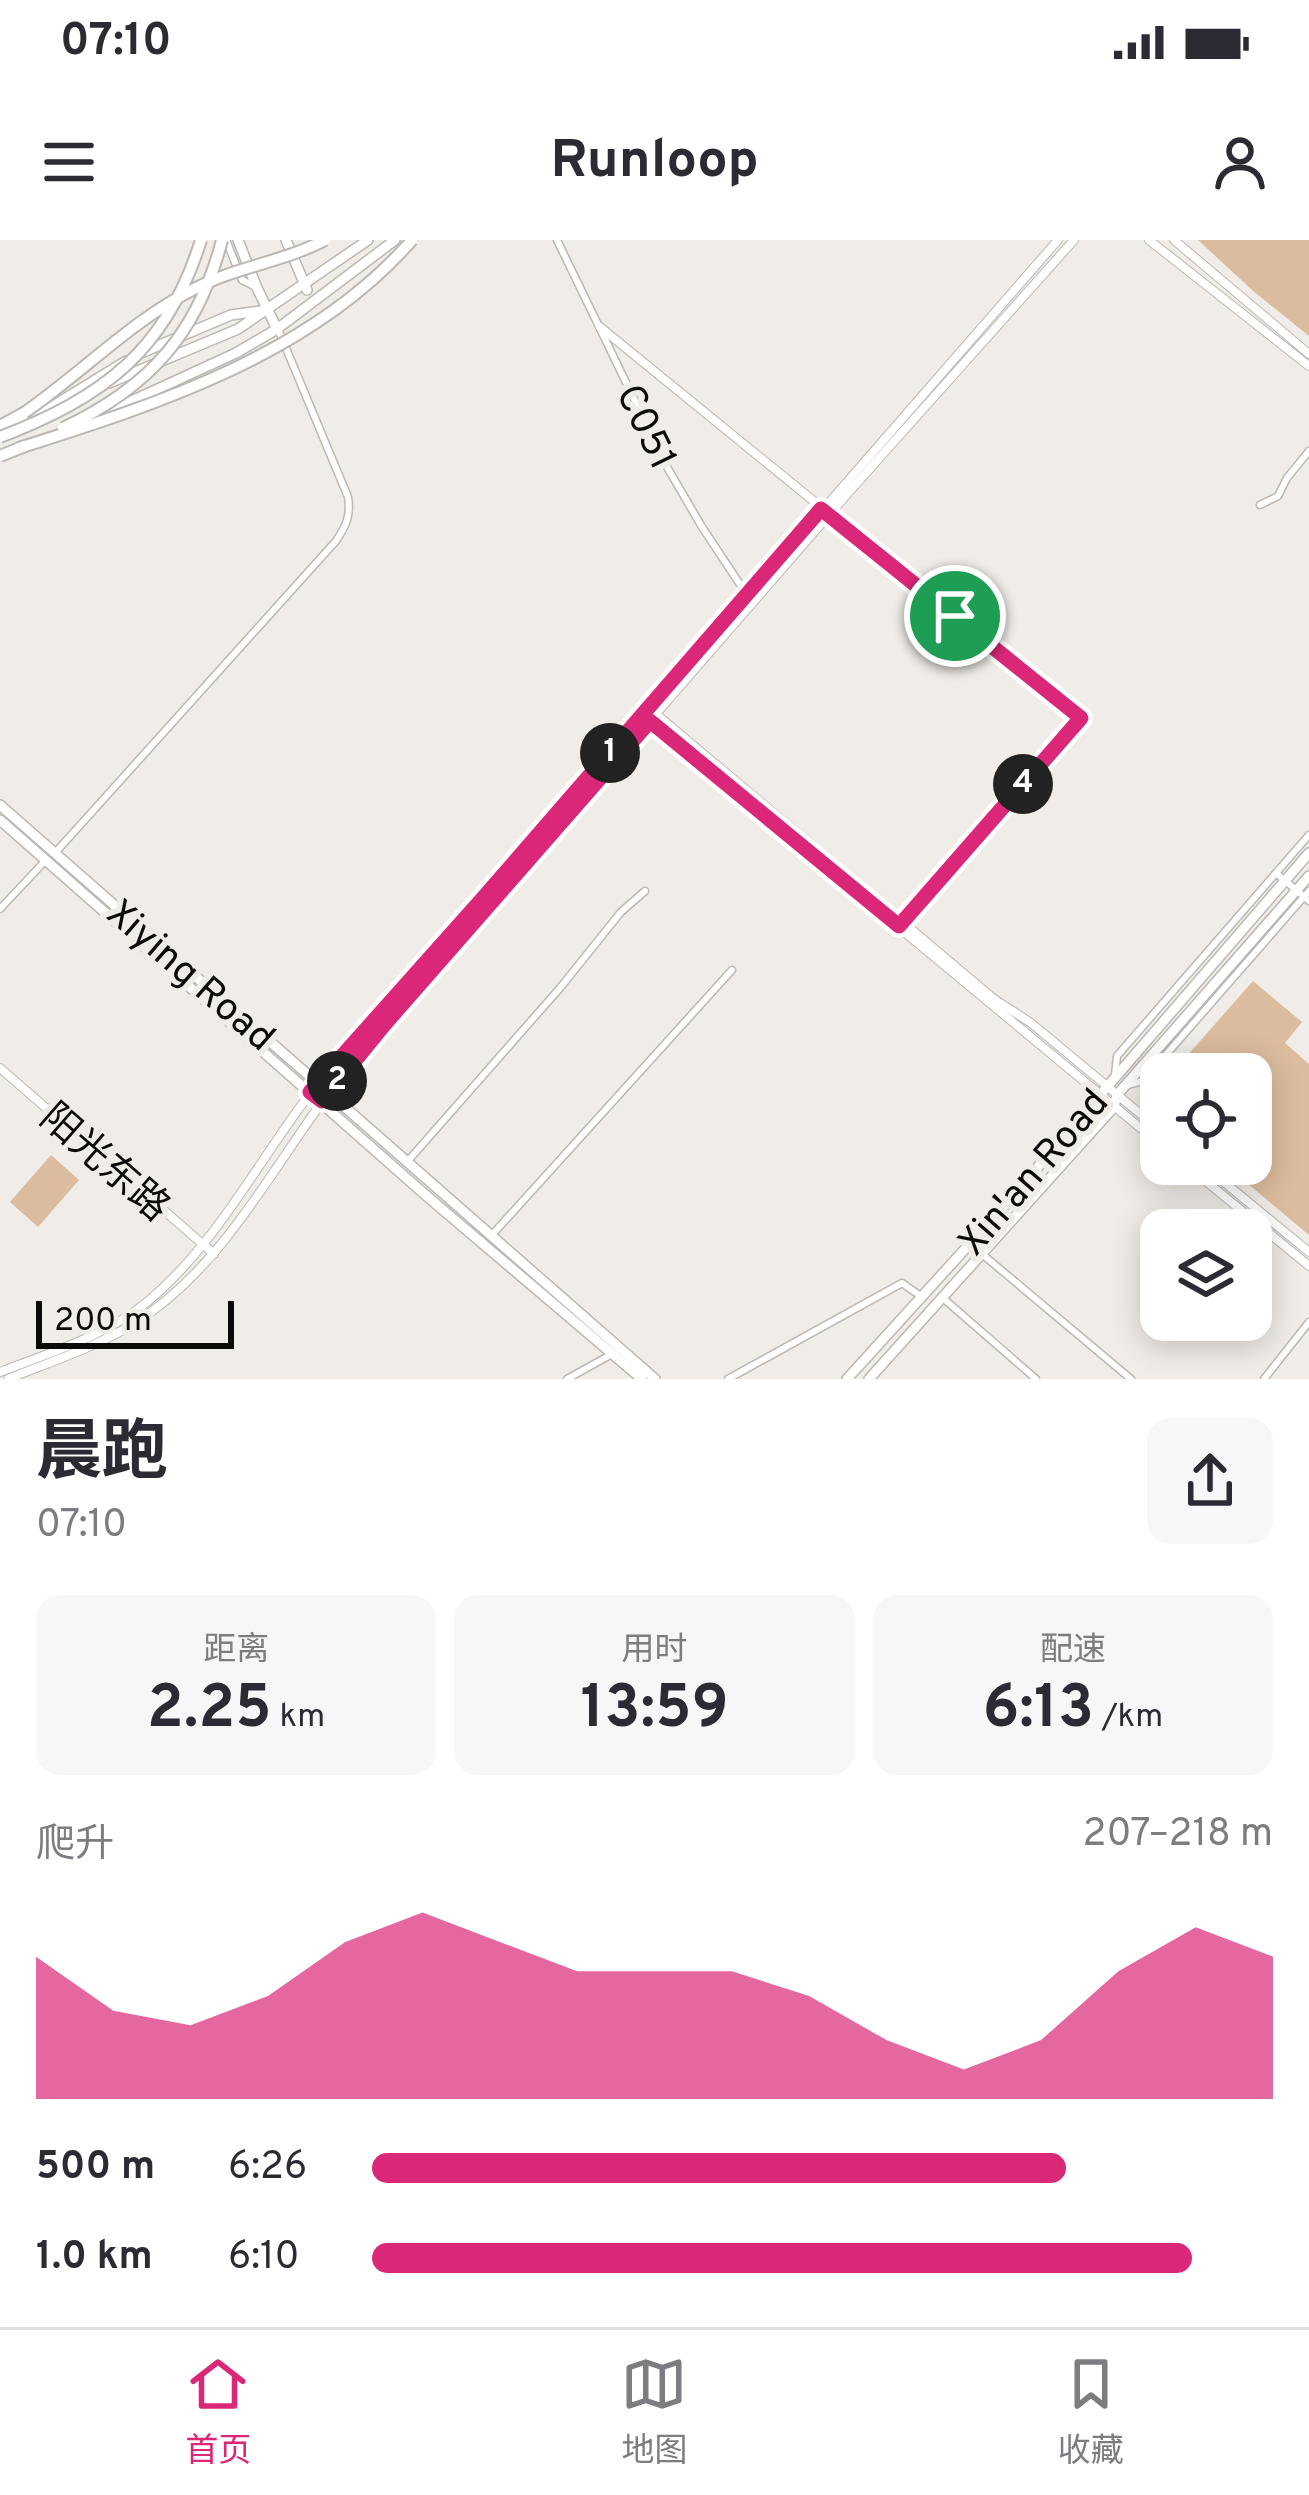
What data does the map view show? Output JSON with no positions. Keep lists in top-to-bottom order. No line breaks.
{"streets":{"main road":["Xiying Road","阳光东路","Xin'an Road"],"street":["C051"]},"scale_bar":"200 m","page":{"status":"07:10","header":"Runloop","pins":["1","4","2"],"scale":"200 m","heading":["晨跑","07:10"],"stats":[["距离","2.25 km"],["用时","13:59"],["配速","6:13 /km"]],"chart":["爬升","207–218 m"],"list":[{"name":"500 m","note":"6:26"},{"name":"1.0 km","note":"6:10"}],"tabs":["首页","地图","收藏"]}}
